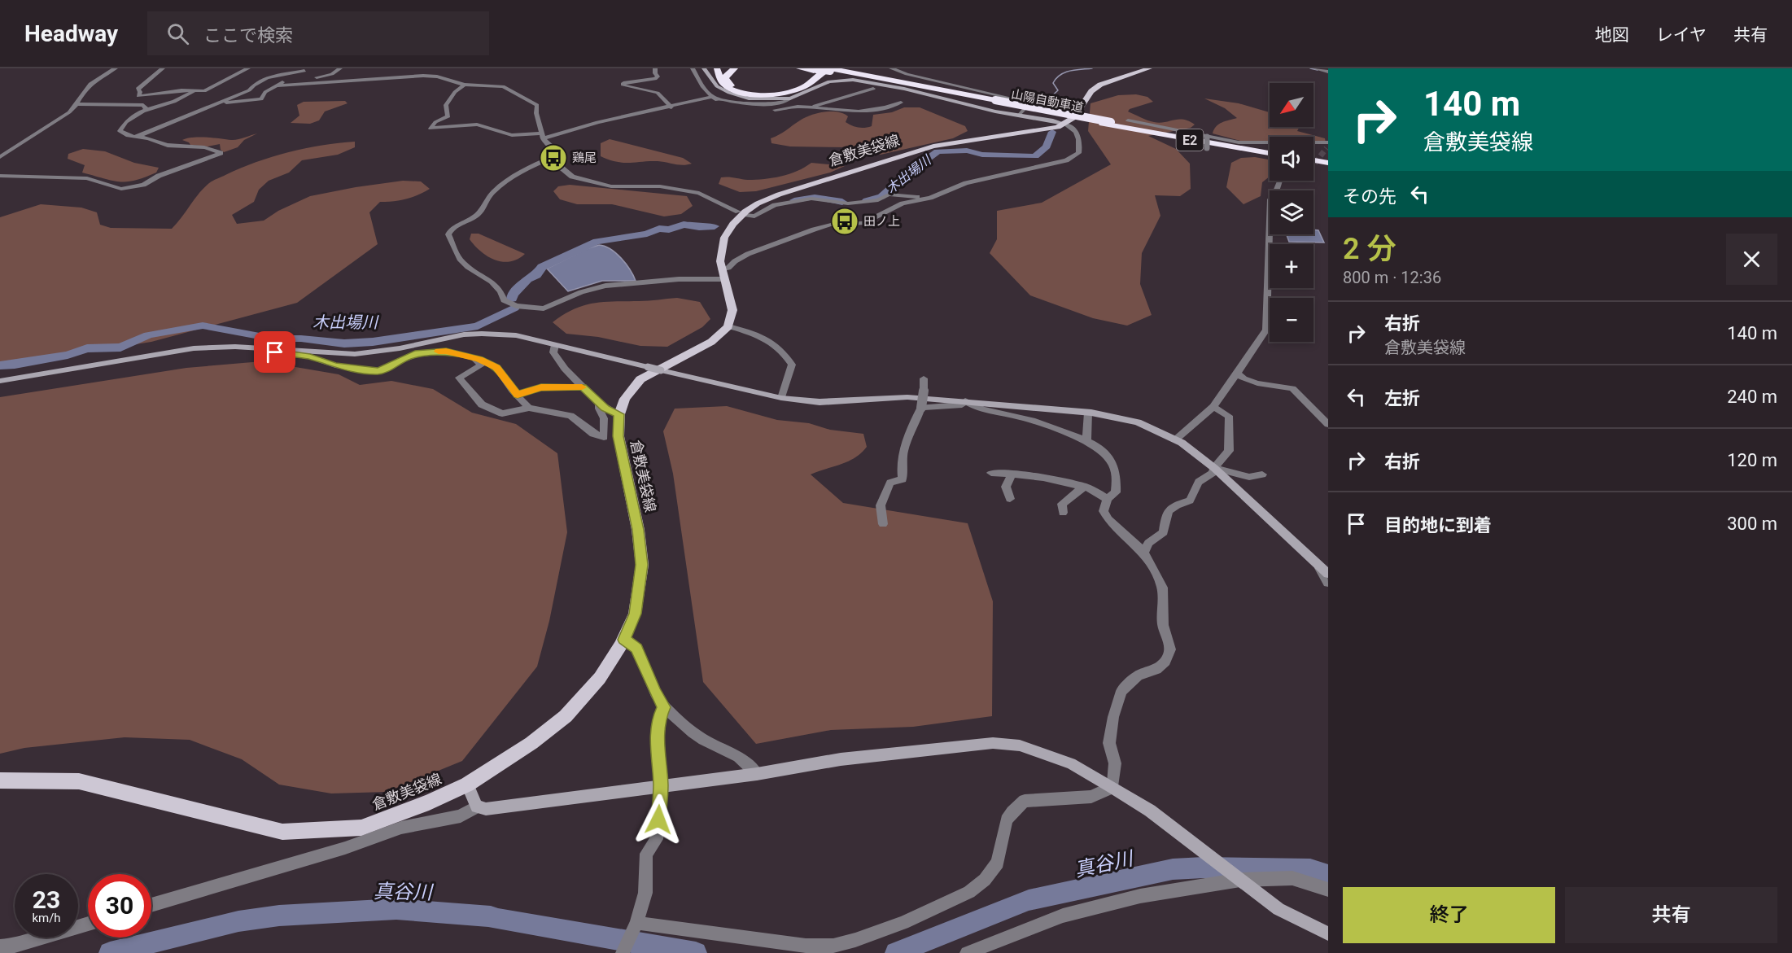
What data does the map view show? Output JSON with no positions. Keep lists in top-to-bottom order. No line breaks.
{"streets":{"highway":["山陽自動車道","E2"],"main road":["倉敷美袋線"]},"water":["木出場川","真谷川"],"places":{"bus stop":["鶏尾","田ノ上"]},"north":"bottom left","page":{"header":"Headway","search":"ここで検索","nav":["地図","レイヤ","共有"],"turn":["140 m","倉敷美袋線"],"map_buttons":["+","−"],"then":"その先","heading":["2 分","800 m · 12:36"],"list":[{"name":"右折","note":"倉敷美袋線","value":"140 m"},{"name":"左折","value":"240 m"},{"name":"右折","value":"120 m"},{"name":"目的地に到着","value":"300 m"}],"speed":"23 km/h","limit":"30","buttons":["終了","共有"]}}
